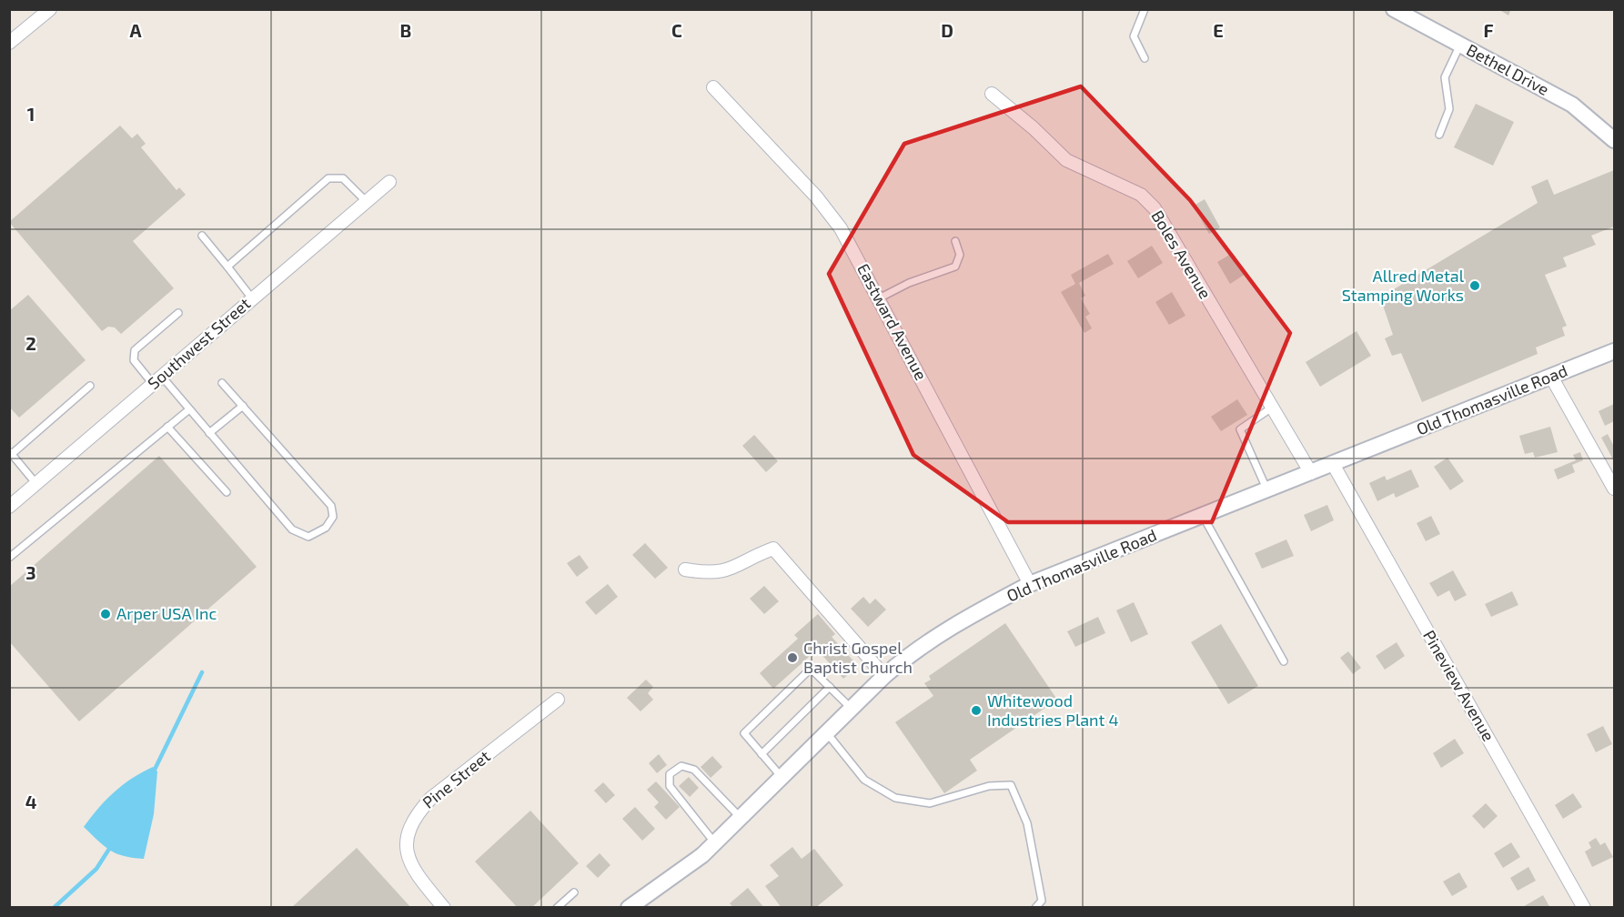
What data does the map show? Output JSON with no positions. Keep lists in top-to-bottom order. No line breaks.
{"streets":{"street":["Bethel Drive","Boles Avenue","Eastward Avenue","Southwest Street","Old Thomasville Road","Pineview Avenue","Pine Street"]},"crossings":[["Boles Avenue","Old Thomasville Road"],["Eastward Avenue","Old Thomasville Road"],["Old Thomasville Road","Pineview Avenue"]],"places":["Allred Metal Stamping Works","Arper USA Inc","Christ Gospel Baptist Church","Whitewood Industries Plant 4"],"grid":{"columns":["A","B","C","D","E","F"],"rows":["1","2","3","4"]}}
